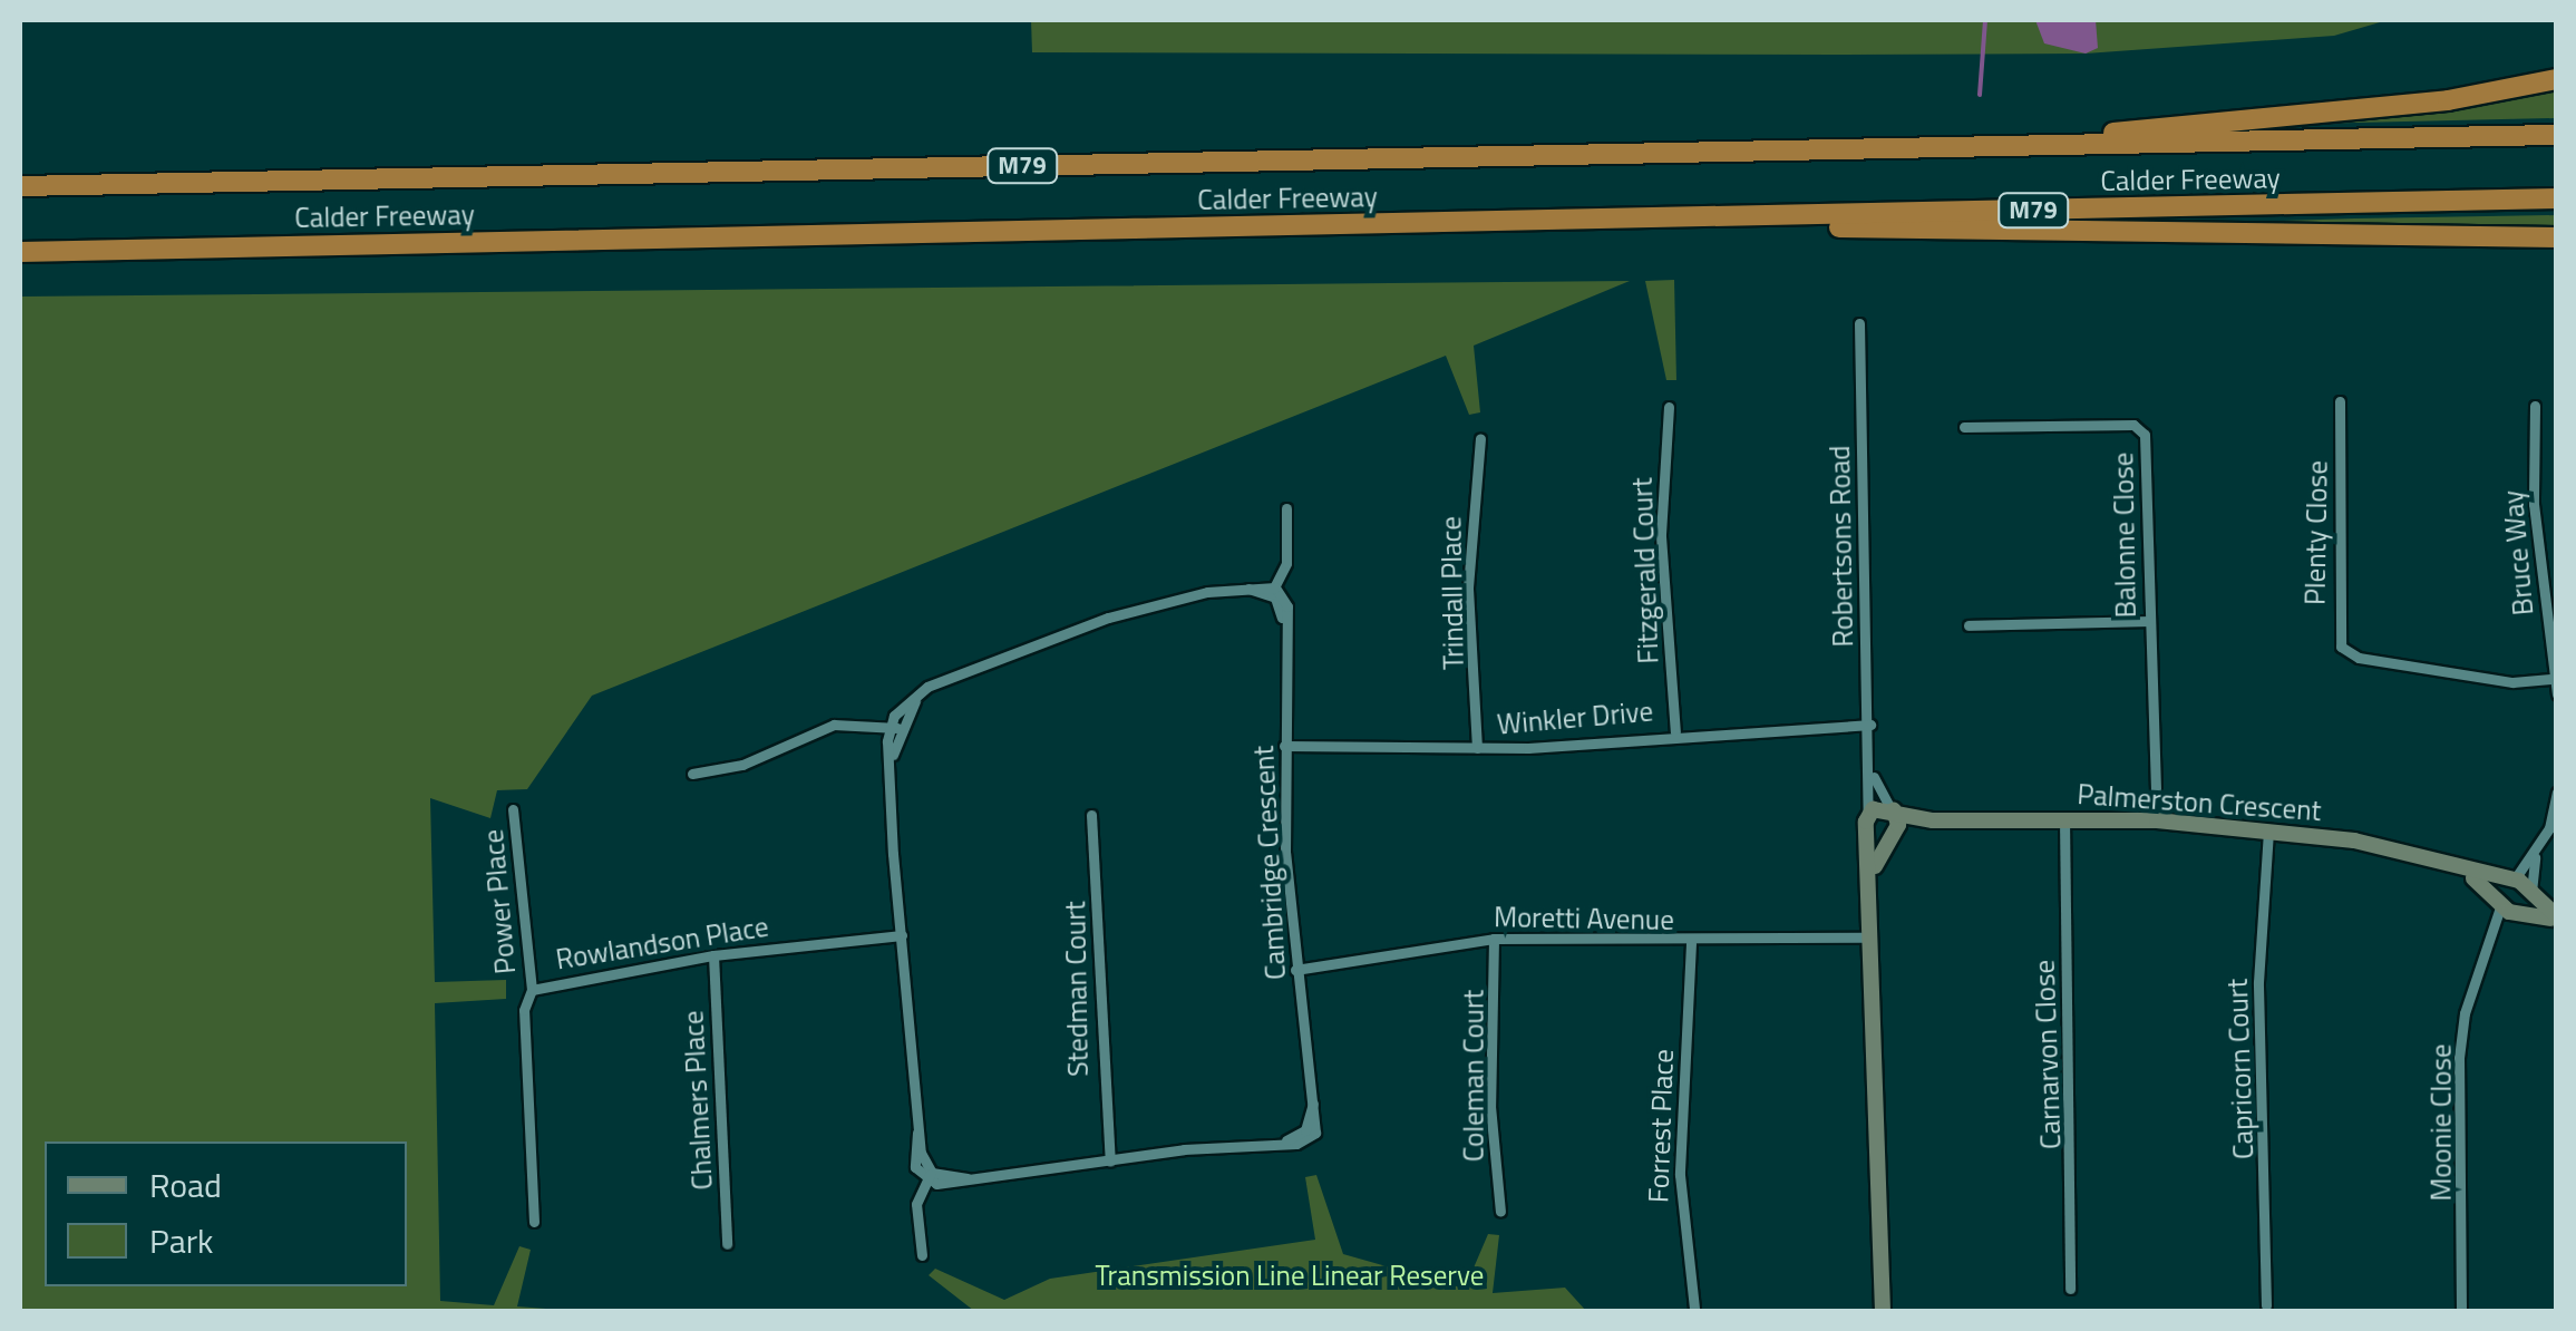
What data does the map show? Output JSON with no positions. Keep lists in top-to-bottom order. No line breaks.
{"streets":{"highway":["M79","Calder Freeway"],"street":["Plenty Close","Balonne Close","Robertsons Road","Bruce Way","Fitzgerald Court","Trindall Place","Winkler Drive","Palmerston Crescent","Cambridge Crescent","Power Place","Moretti Avenue","Rowlandson Place","Stedman Court","Carnarvon Close","Capricorn Court","Coleman Court","Chalmers Place","Moonie Close","Forrest Place"]},"crossings":[["Plenty Close","Bruce Way"],["Balonne Close","Palmerston Crescent"],["Robertsons Road","Winkler Drive"],["Fitzgerald Court","Winkler Drive"],["Trindall Place","Winkler Drive"],["Winkler Drive","Cambridge Crescent"],["Palmerston Crescent","Carnarvon Close"],["Palmerston Crescent","Capricorn Court"],["Palmerston Crescent","Moonie Close"],["Cambridge Crescent","Moretti Avenue"],["Cambridge Crescent","Stedman Court"],["Power Place","Rowlandson Place"],["Moretti Avenue","Coleman Court"],["Moretti Avenue","Forrest Place"],["Rowlandson Place","Chalmers Place"]],"parks":["Transmission Line Linear Reserve"],"legend":["Road","Park"]}
